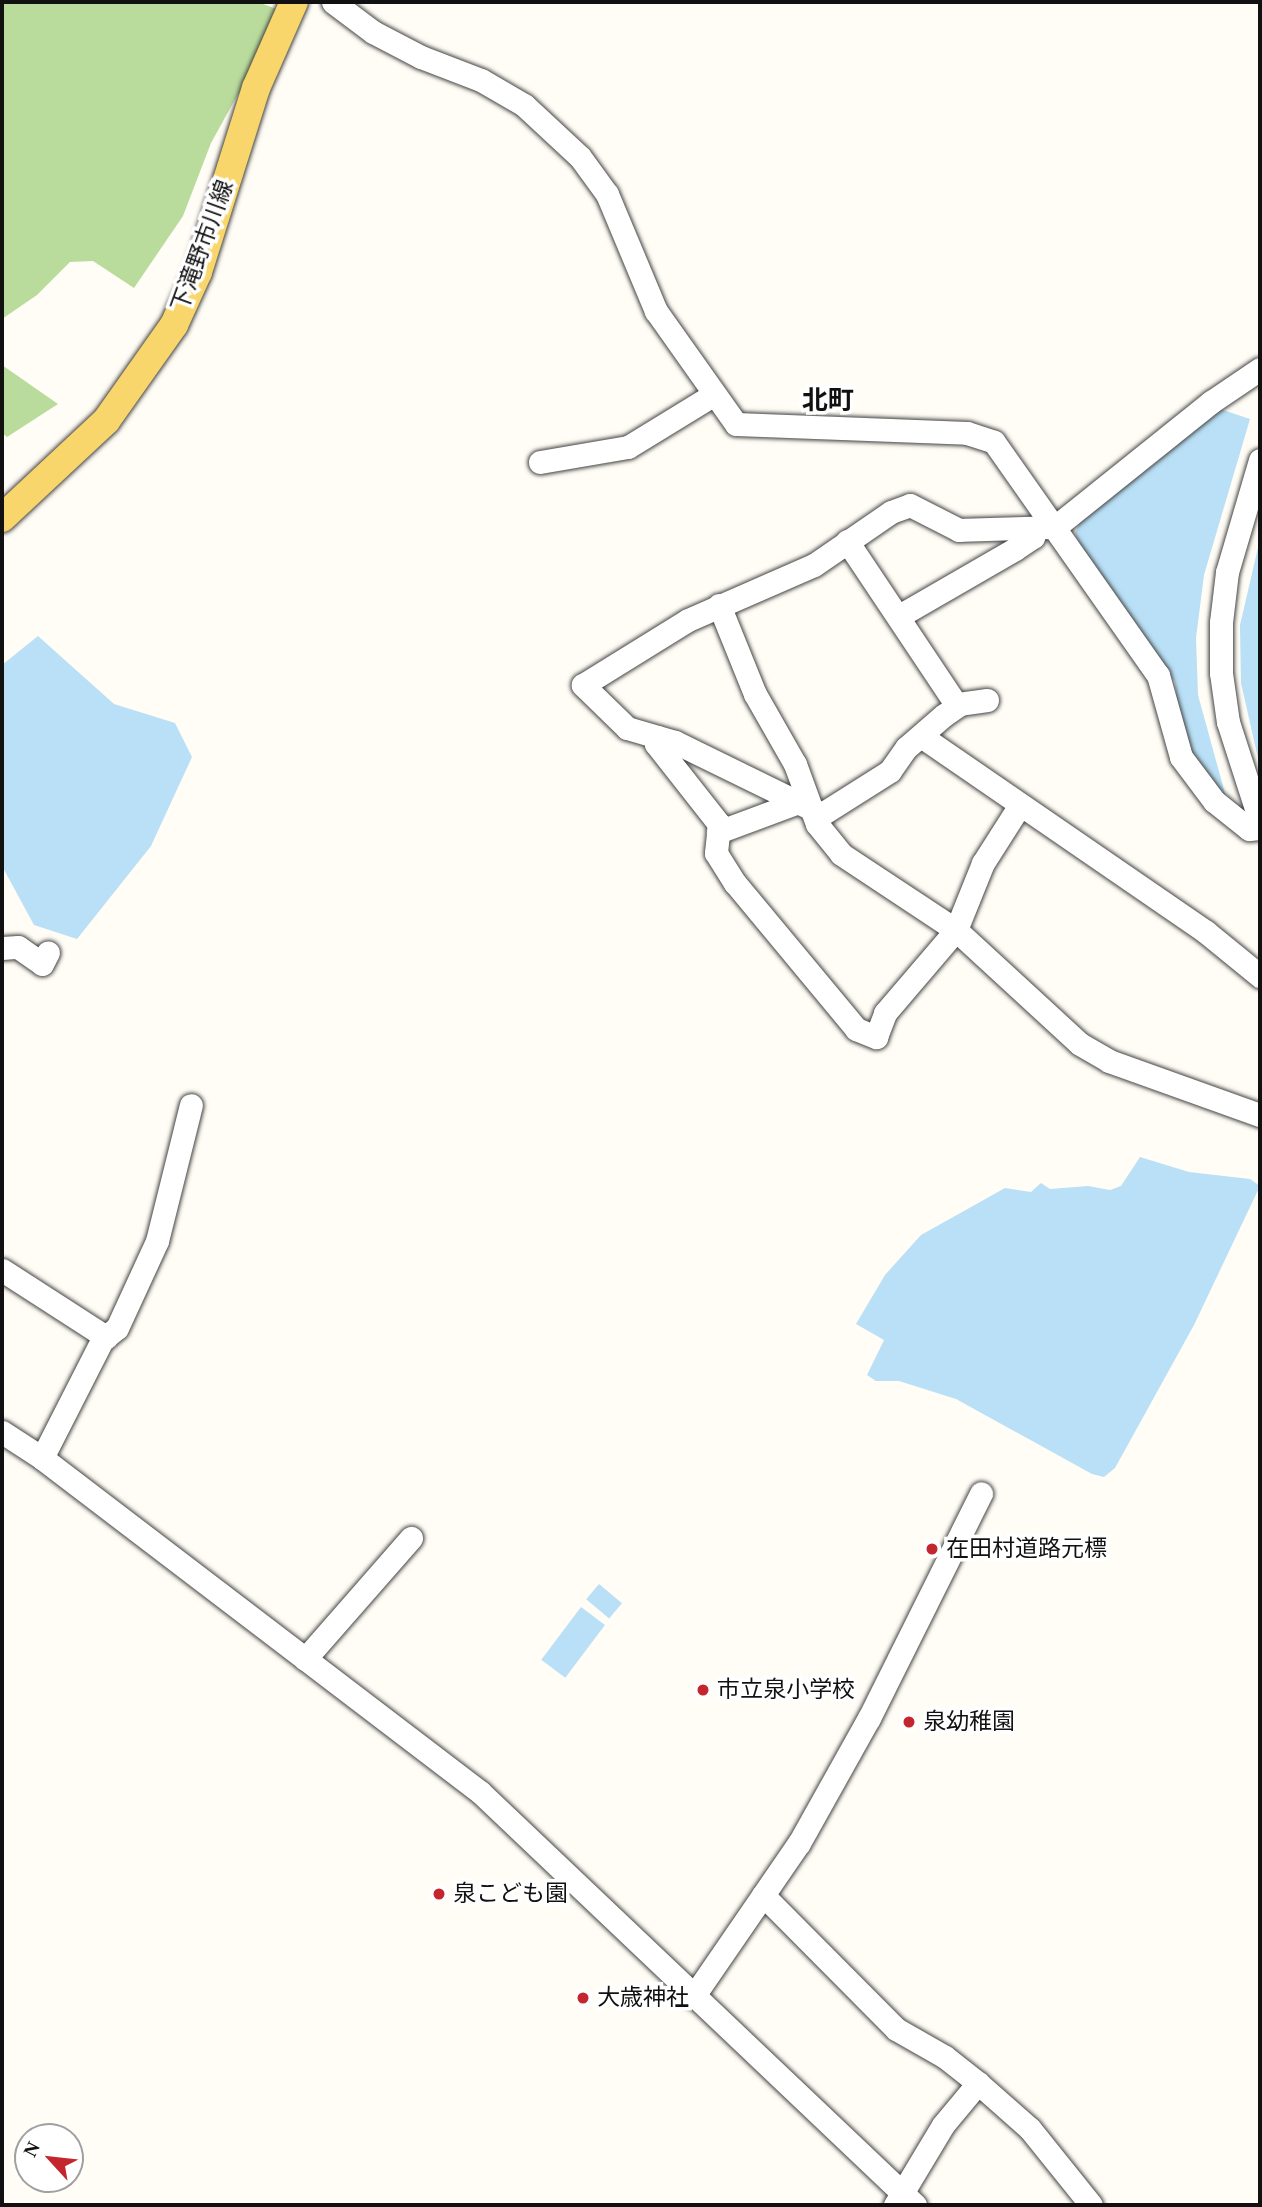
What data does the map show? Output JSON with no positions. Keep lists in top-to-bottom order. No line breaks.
{"streets":{"main road":["下滝野市川線"]},"districts":["北町"],"places":["在田村道路元標","市立泉小学校","泉幼稚園","泉こども園","大歳神社"],"north":"top left"}
